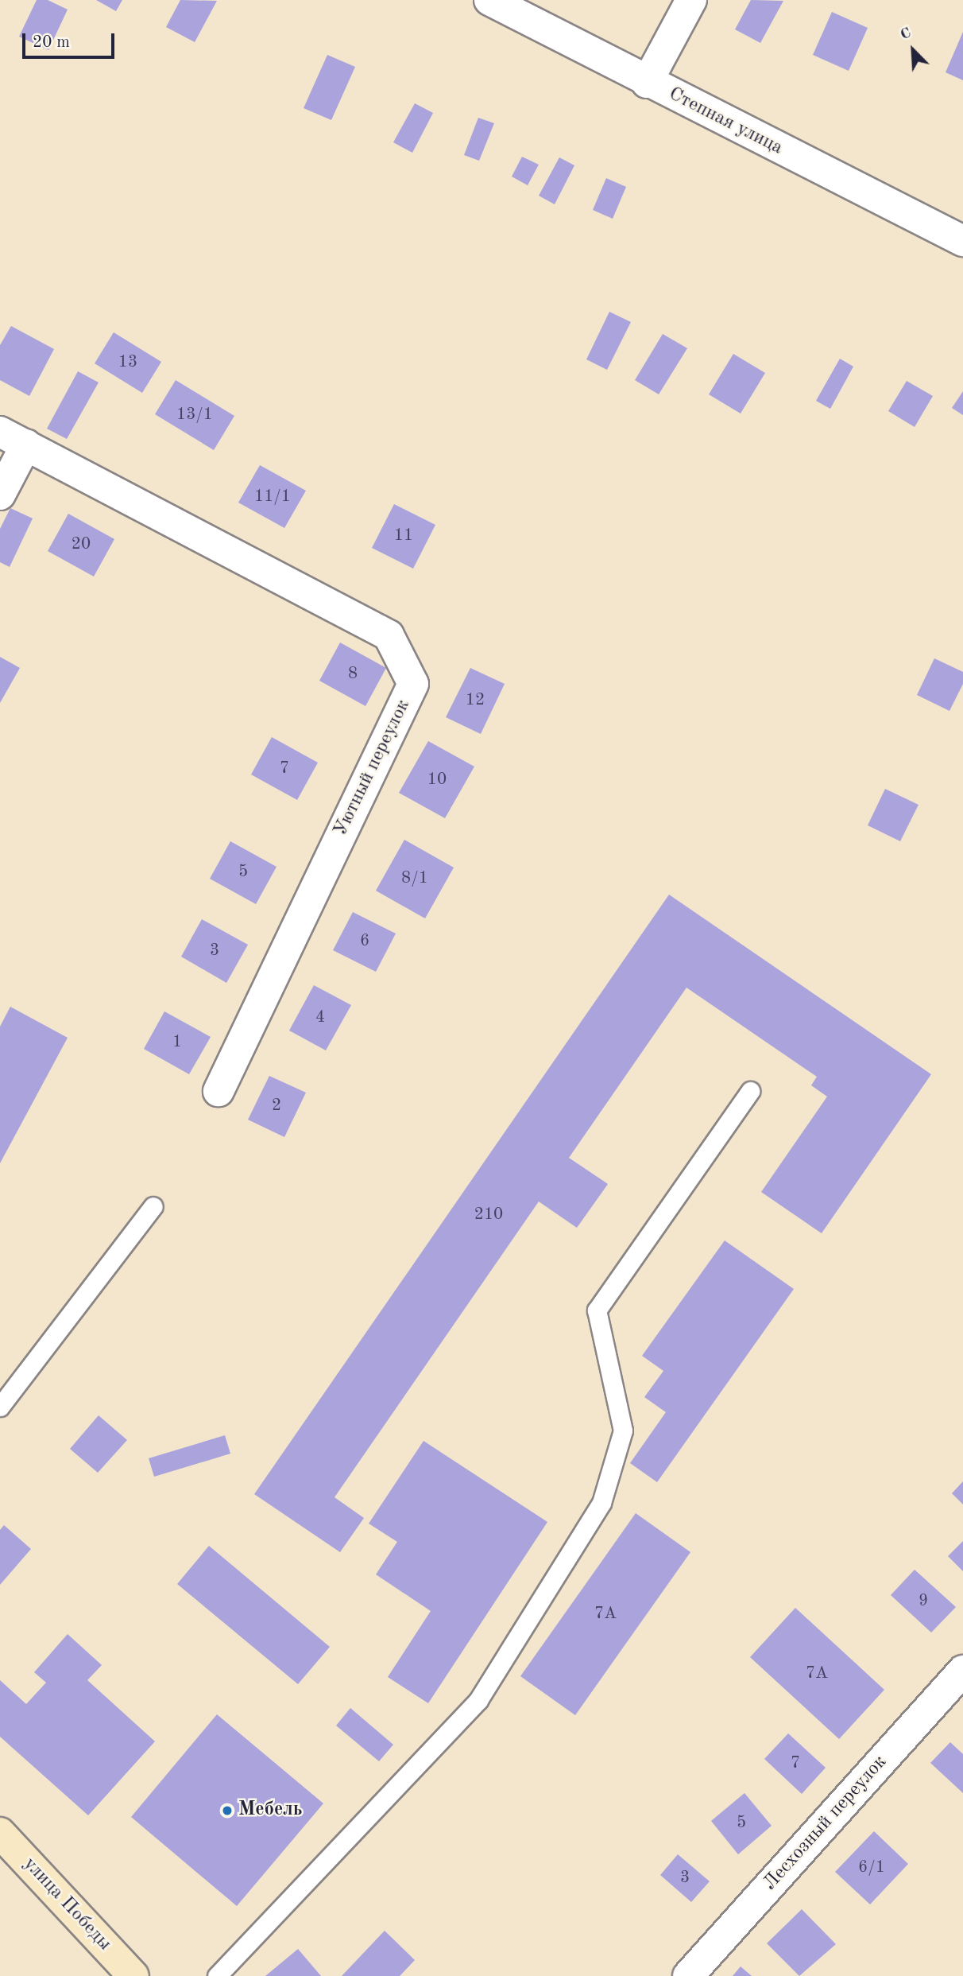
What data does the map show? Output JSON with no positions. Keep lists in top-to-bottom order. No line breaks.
{"streets":{"street":["Степная улица","Уютный переулок","Лесхозный переулок","улица Победы"]},"places":["Мебель"],"house_numbers":["13","13/1","11/1","11","20","8","12","7","10","5","8/1","6","3","4","1","2","210","9","7А","7А","7","5","6/1","3"],"scale_bar":"20 m","north":"top left"}
